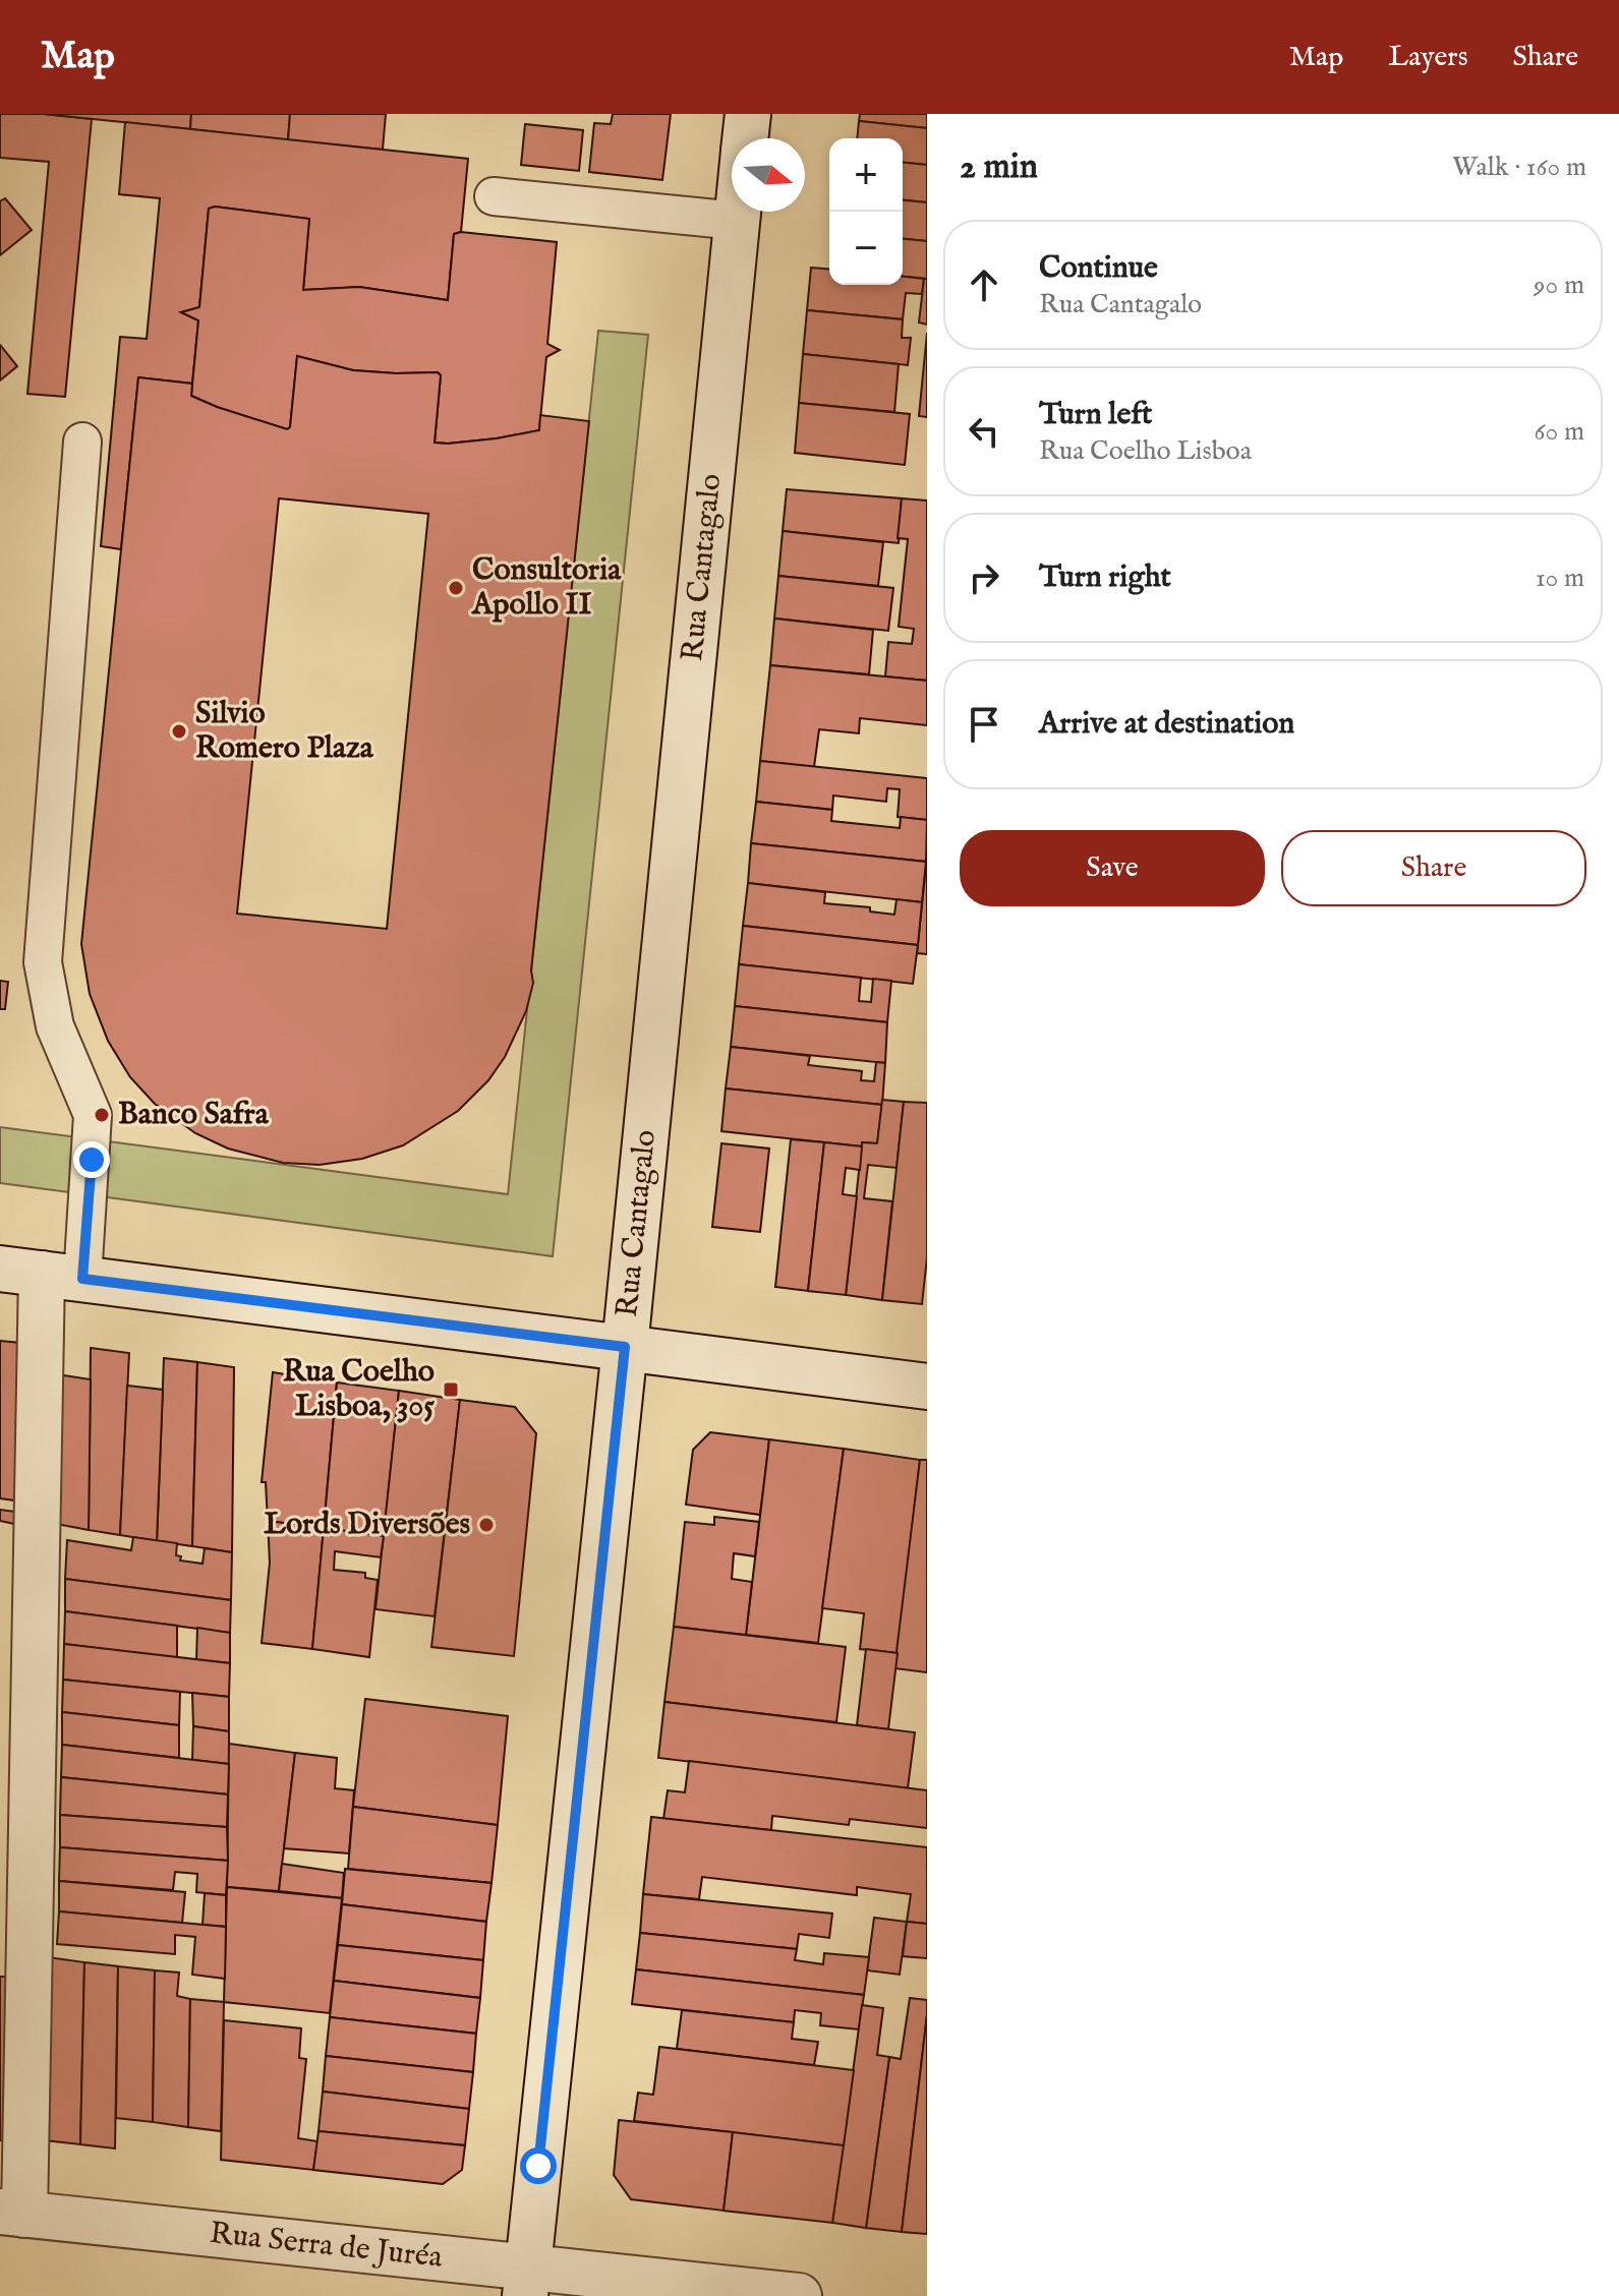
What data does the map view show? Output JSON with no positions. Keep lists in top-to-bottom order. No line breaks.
{"streets":{"street":["Rua Cantagalo","Rua Serra de Juréa"]},"crossings":[["Rua Cantagalo","Rua Serra de Juréa"]],"places":{"other":["Consultoria Apollo II","Silvio Romero Plaza","Banco Safra","Lords Diversões"],"transit":["Rua Coelho Lisboa, 305"]},"north":"right","page":{"header":"Map","nav":["Map","Layers","Share"],"heading":["2 min","Walk · 160 m"],"map_buttons":["+","−"],"list":[["Continue","Rua Cantagalo","90 m"],["Turn left","Rua Coelho Lisboa","60 m"],["Turn right","10 m"],"Arrive at destination"],"buttons":["Save","Share"]}}
